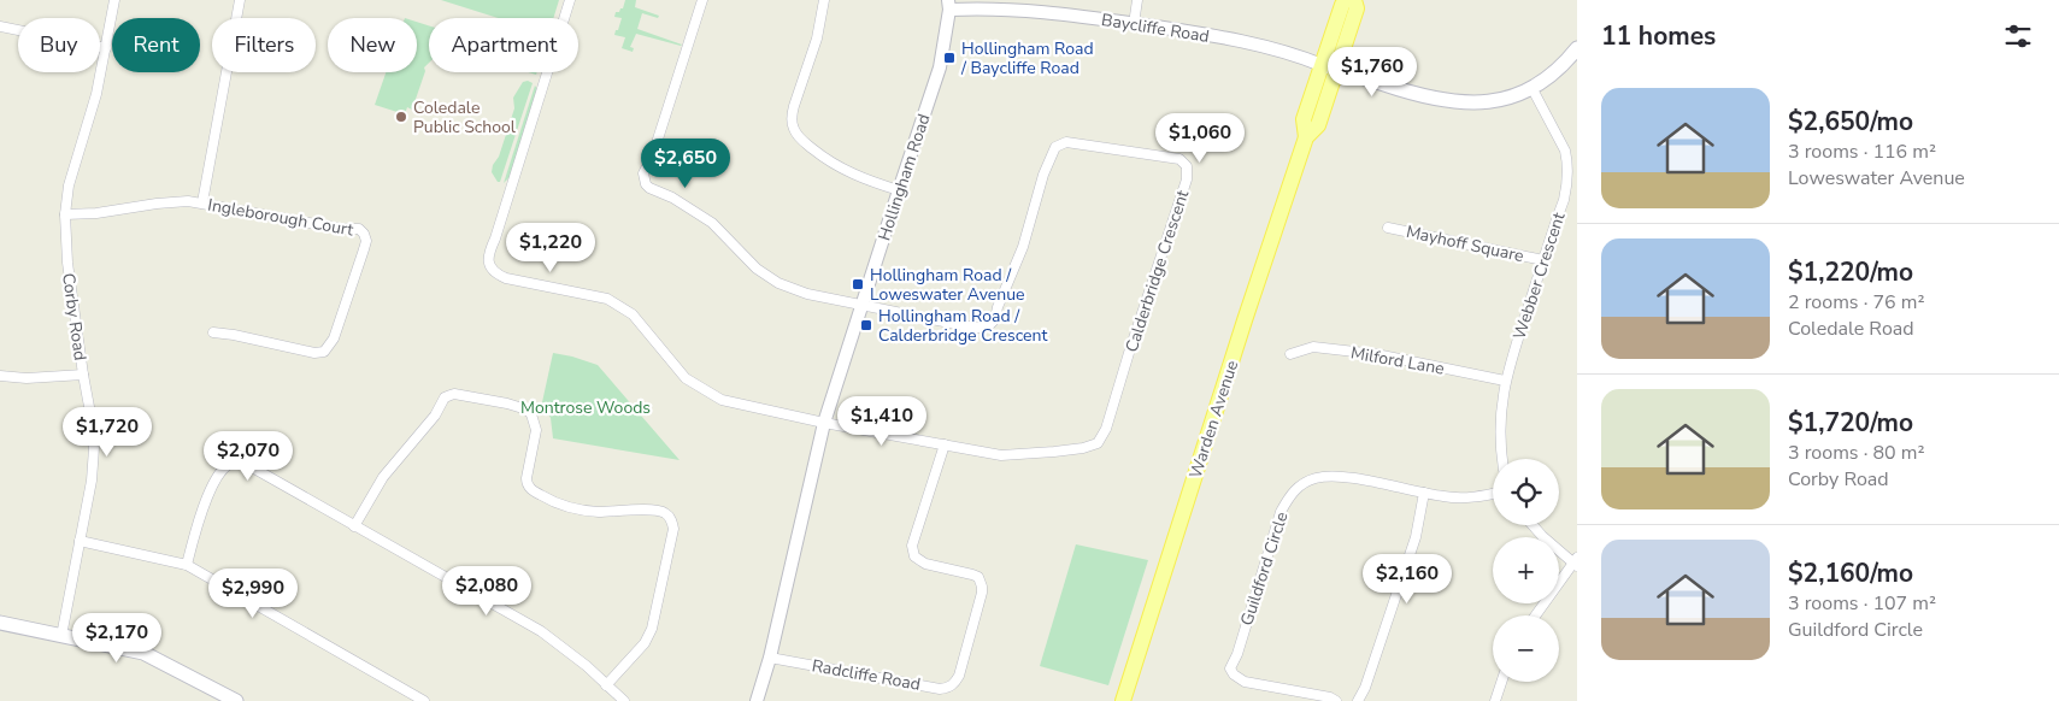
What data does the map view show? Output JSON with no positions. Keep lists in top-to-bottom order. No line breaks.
{"streets":{"main road":["Warden Avenue"],"street":["Baycliffe Road","Hollingham Road","Ingleborough Court","Mayhoff Square","Calderbridge Crescent","Webber Crescent","Corby Road","Milford Lane","Guildford Circle","Radcliffe Road"]},"crossings":[["Baycliffe Road","Hollingham Road"],["Baycliffe Road","Warden Avenue"],["Hollingham Road","Calderbridge Crescent"],["Hollingham Road","Radcliffe Road"],["Ingleborough Court","Corby Road"],["Mayhoff Square","Webber Crescent"],["Calderbridge Crescent","Radcliffe Road"],["Webber Crescent","Milford Lane"]],"parks":["Montrose Woods"],"places":{"transit":["Hollingham Road / Baycliffe Road","Hollingham Road / Loweswater Avenue","Hollingham Road / Calderbridge Crescent"],"other":["Coledale Public School"]},"page":{"heading":"11 homes","chip":["Buy","Rent","Filters","New","Apartment"],"price":["$1,760","$1,060","$2,650","$1,220","$1,410","$1,720","$2,070","$2,160","$2,080","$2,990","$2,170"],"list":[{"name":"$2,650/mo","note":"3 rooms · 116 m² · Loweswater Avenue"},{"name":"$1,220/mo","note":"2 rooms · 76 m² · Coledale Road"},{"name":"$1,720/mo","note":"3 rooms · 80 m² · Corby Road"},{"name":"$2,160/mo","note":"3 rooms · 107 m² · Guildford Circle"}],"map_buttons":["+","−"]}}
